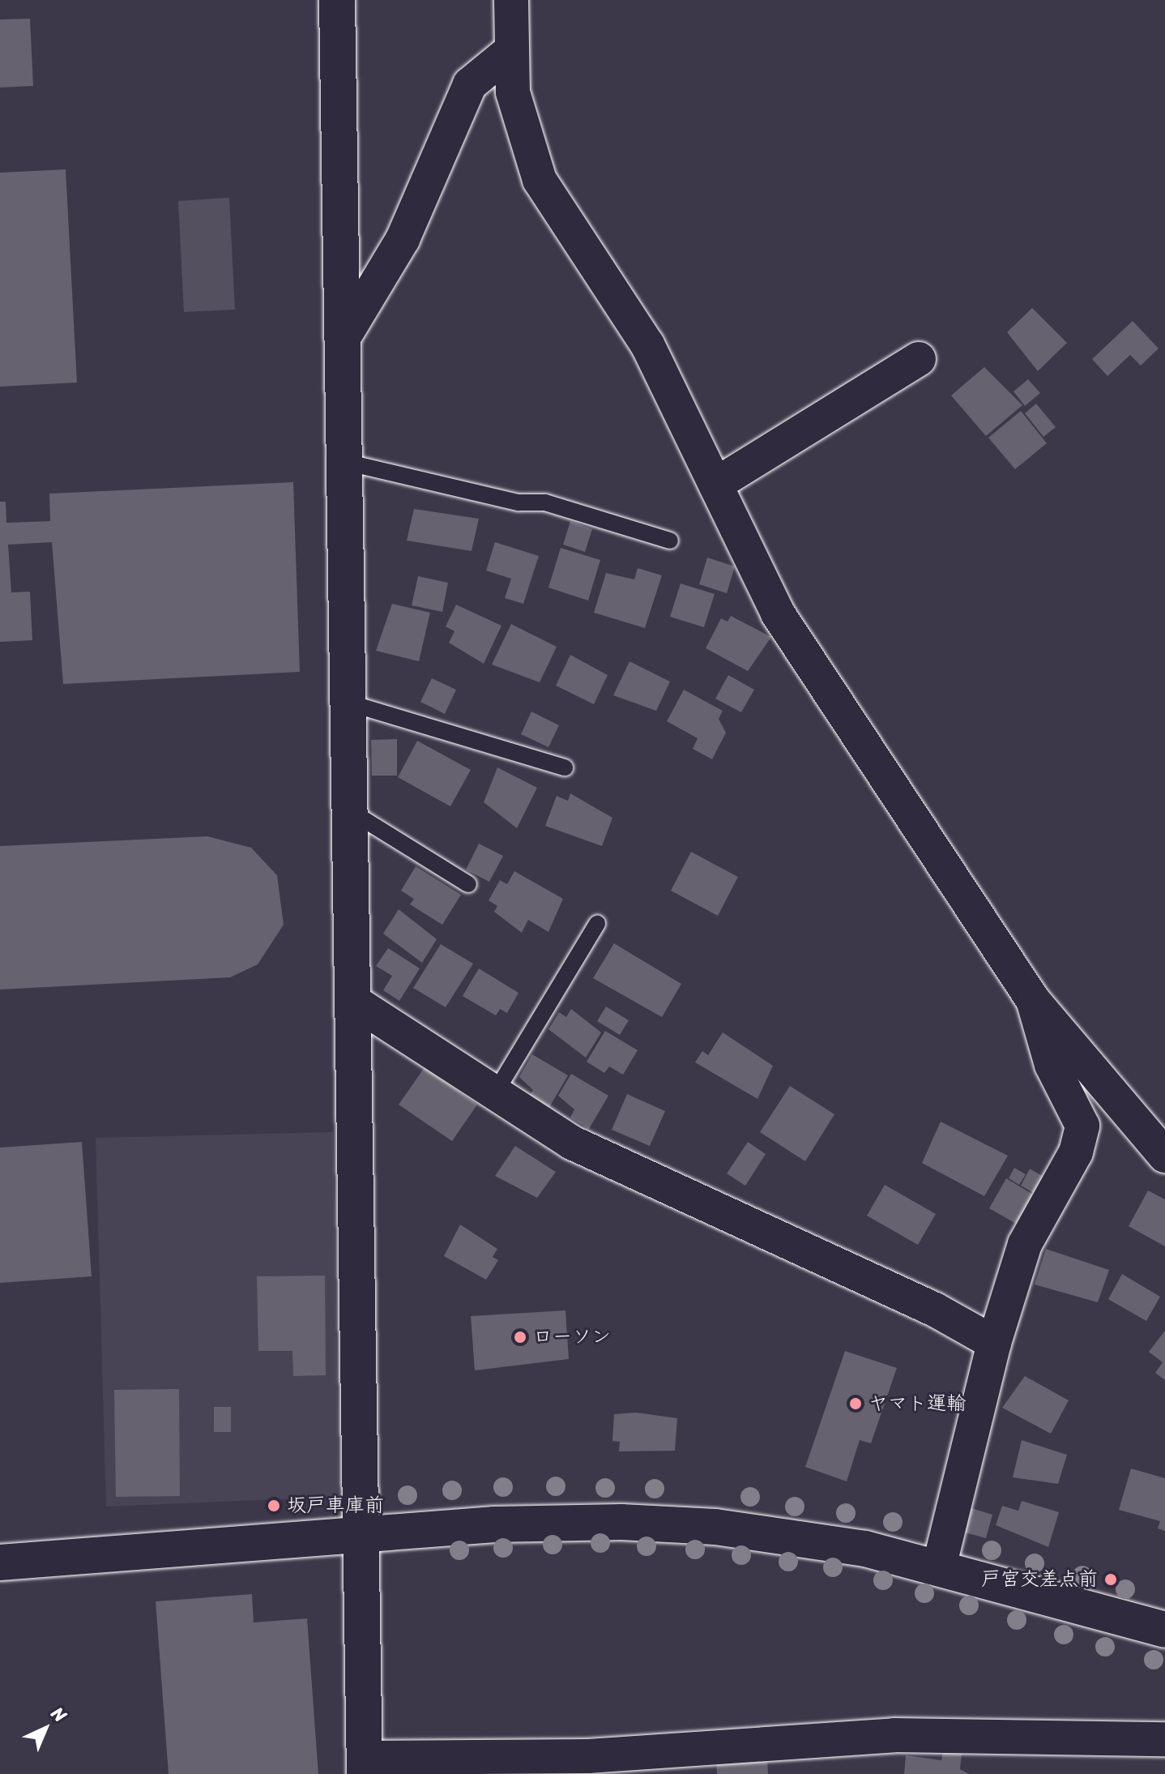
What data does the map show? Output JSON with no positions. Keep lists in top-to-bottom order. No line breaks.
{"places":["ローソン","ヤマト運輸","坂戸車庫前","戸宮交差点前"],"north":"top right"}
